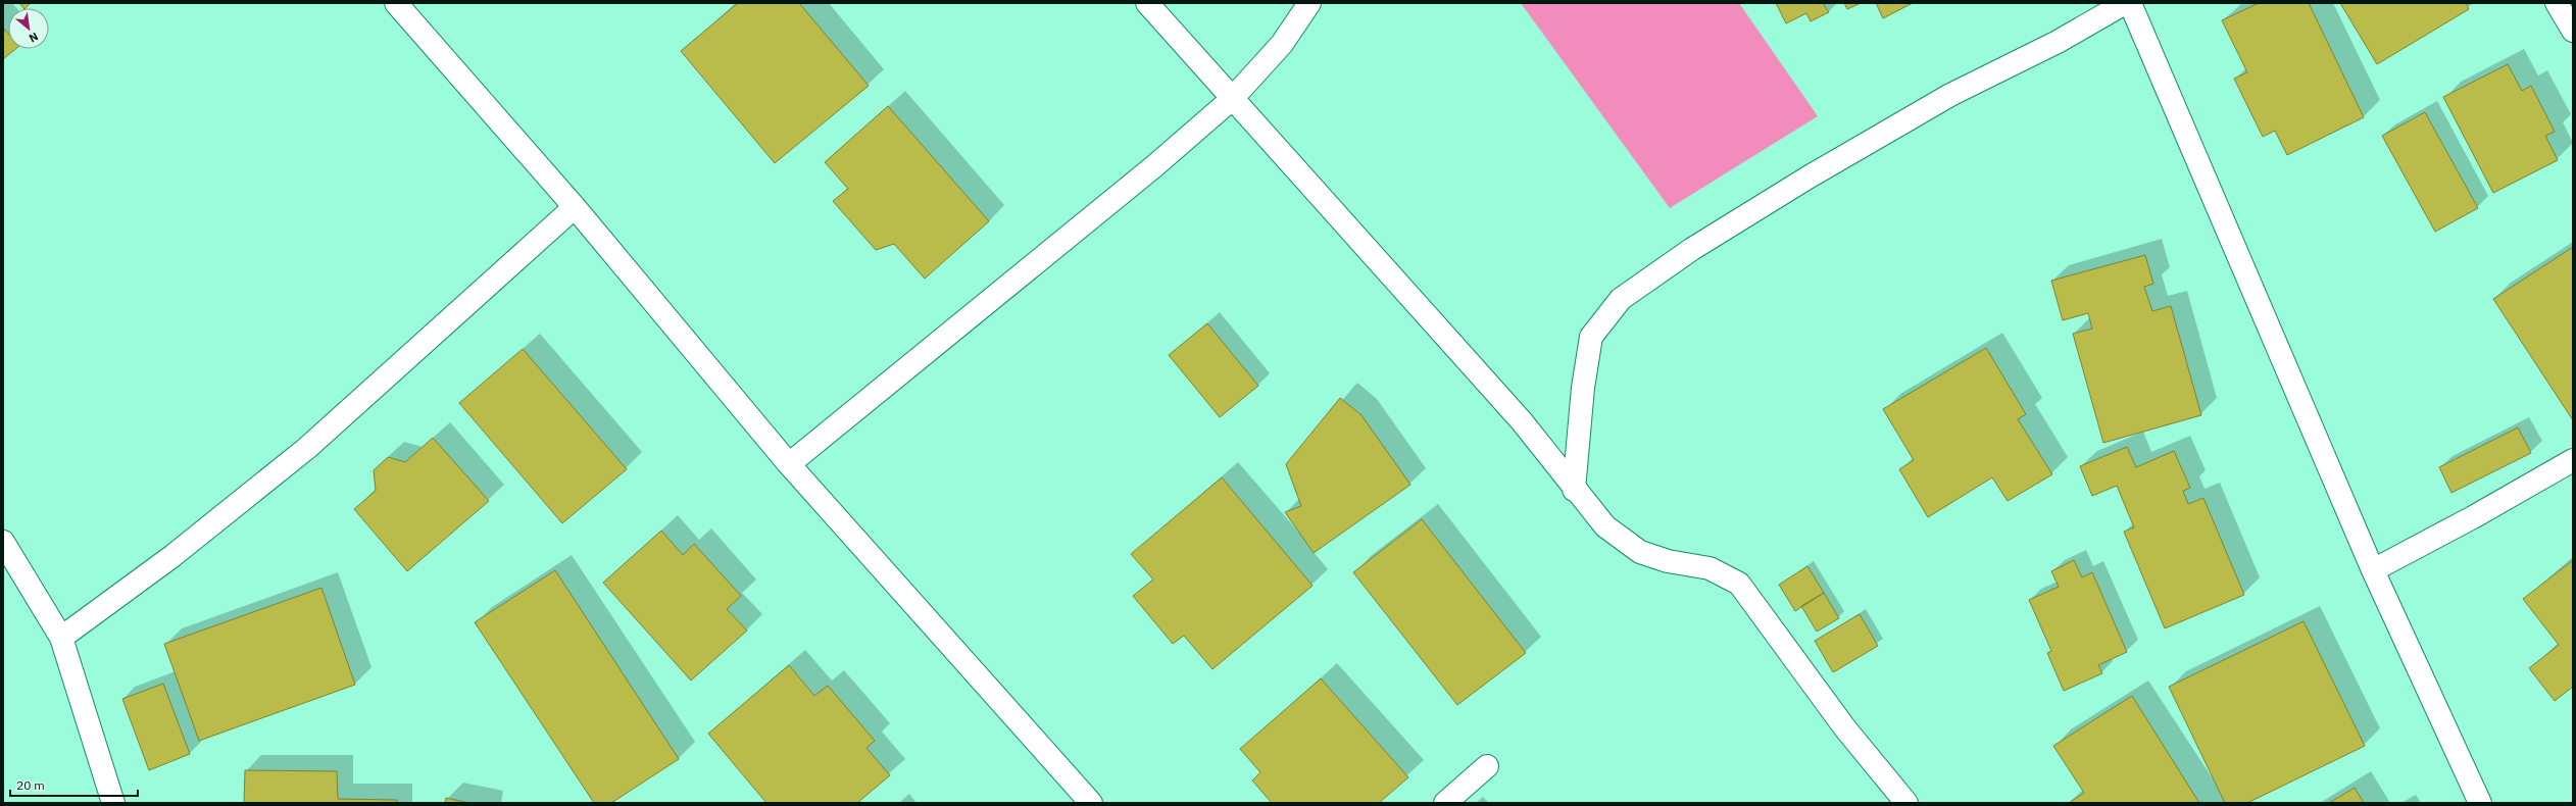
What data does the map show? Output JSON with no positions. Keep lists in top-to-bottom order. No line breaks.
{"scale_bar":"20 m","north":"bottom right"}
